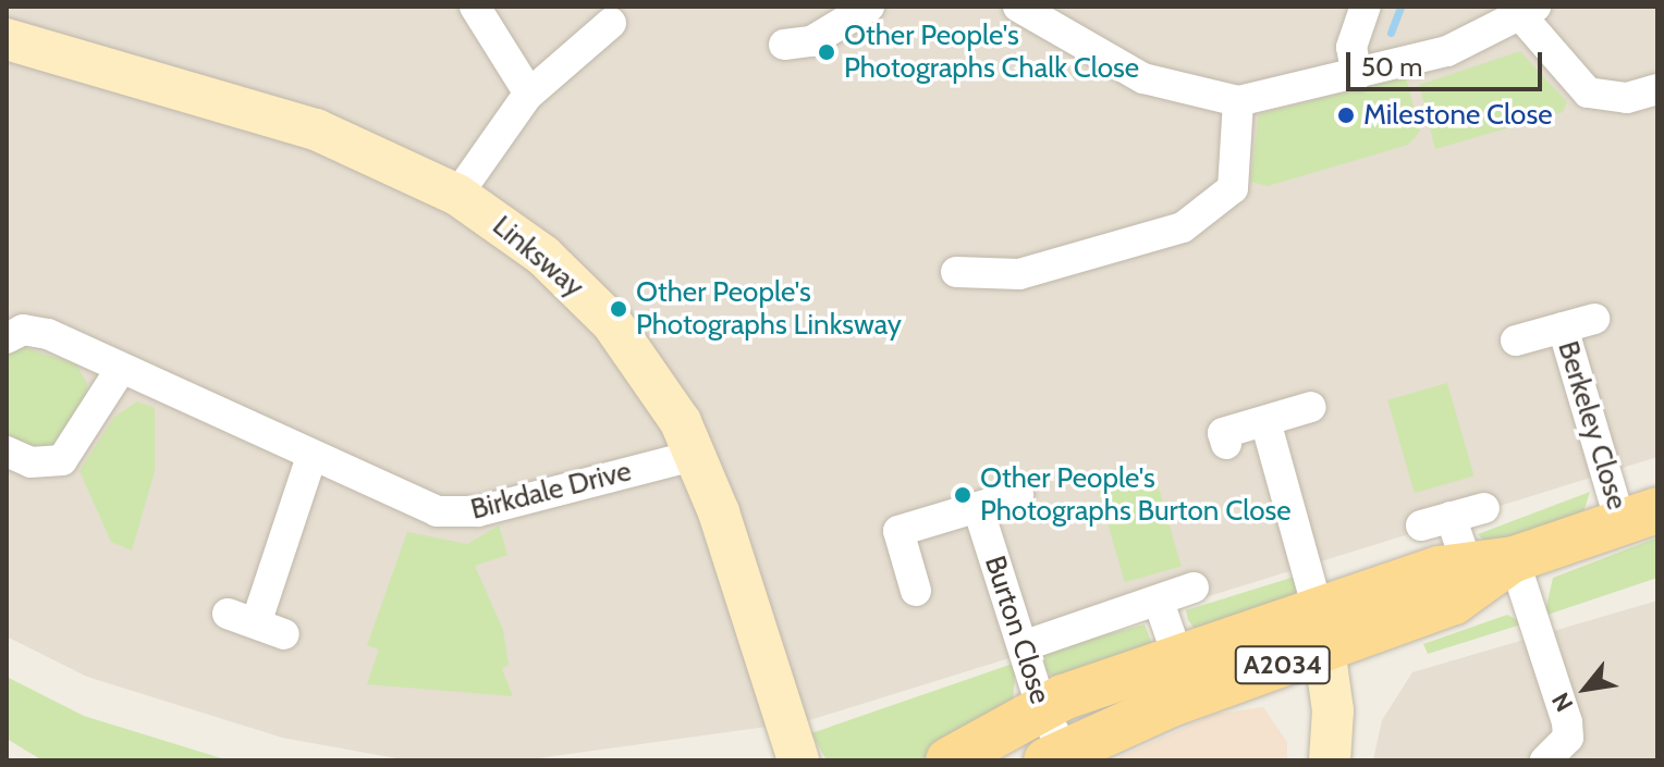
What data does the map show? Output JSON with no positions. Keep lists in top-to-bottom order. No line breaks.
{"streets":{"main road":["A2034"],"street":["Linksway","Berkeley Close","Birkdale Drive","Burton Close"]},"crossings":[["Linksway","Birkdale Drive"],["Berkeley Close","A2034"],["Burton Close","A2034"]],"places":["Other People's Photographs Chalk Close","Milestone Close","Other People's Photographs Linksway","Other People's Photographs Burton Close"],"scale_bar":"50 m","north":"bottom left"}
